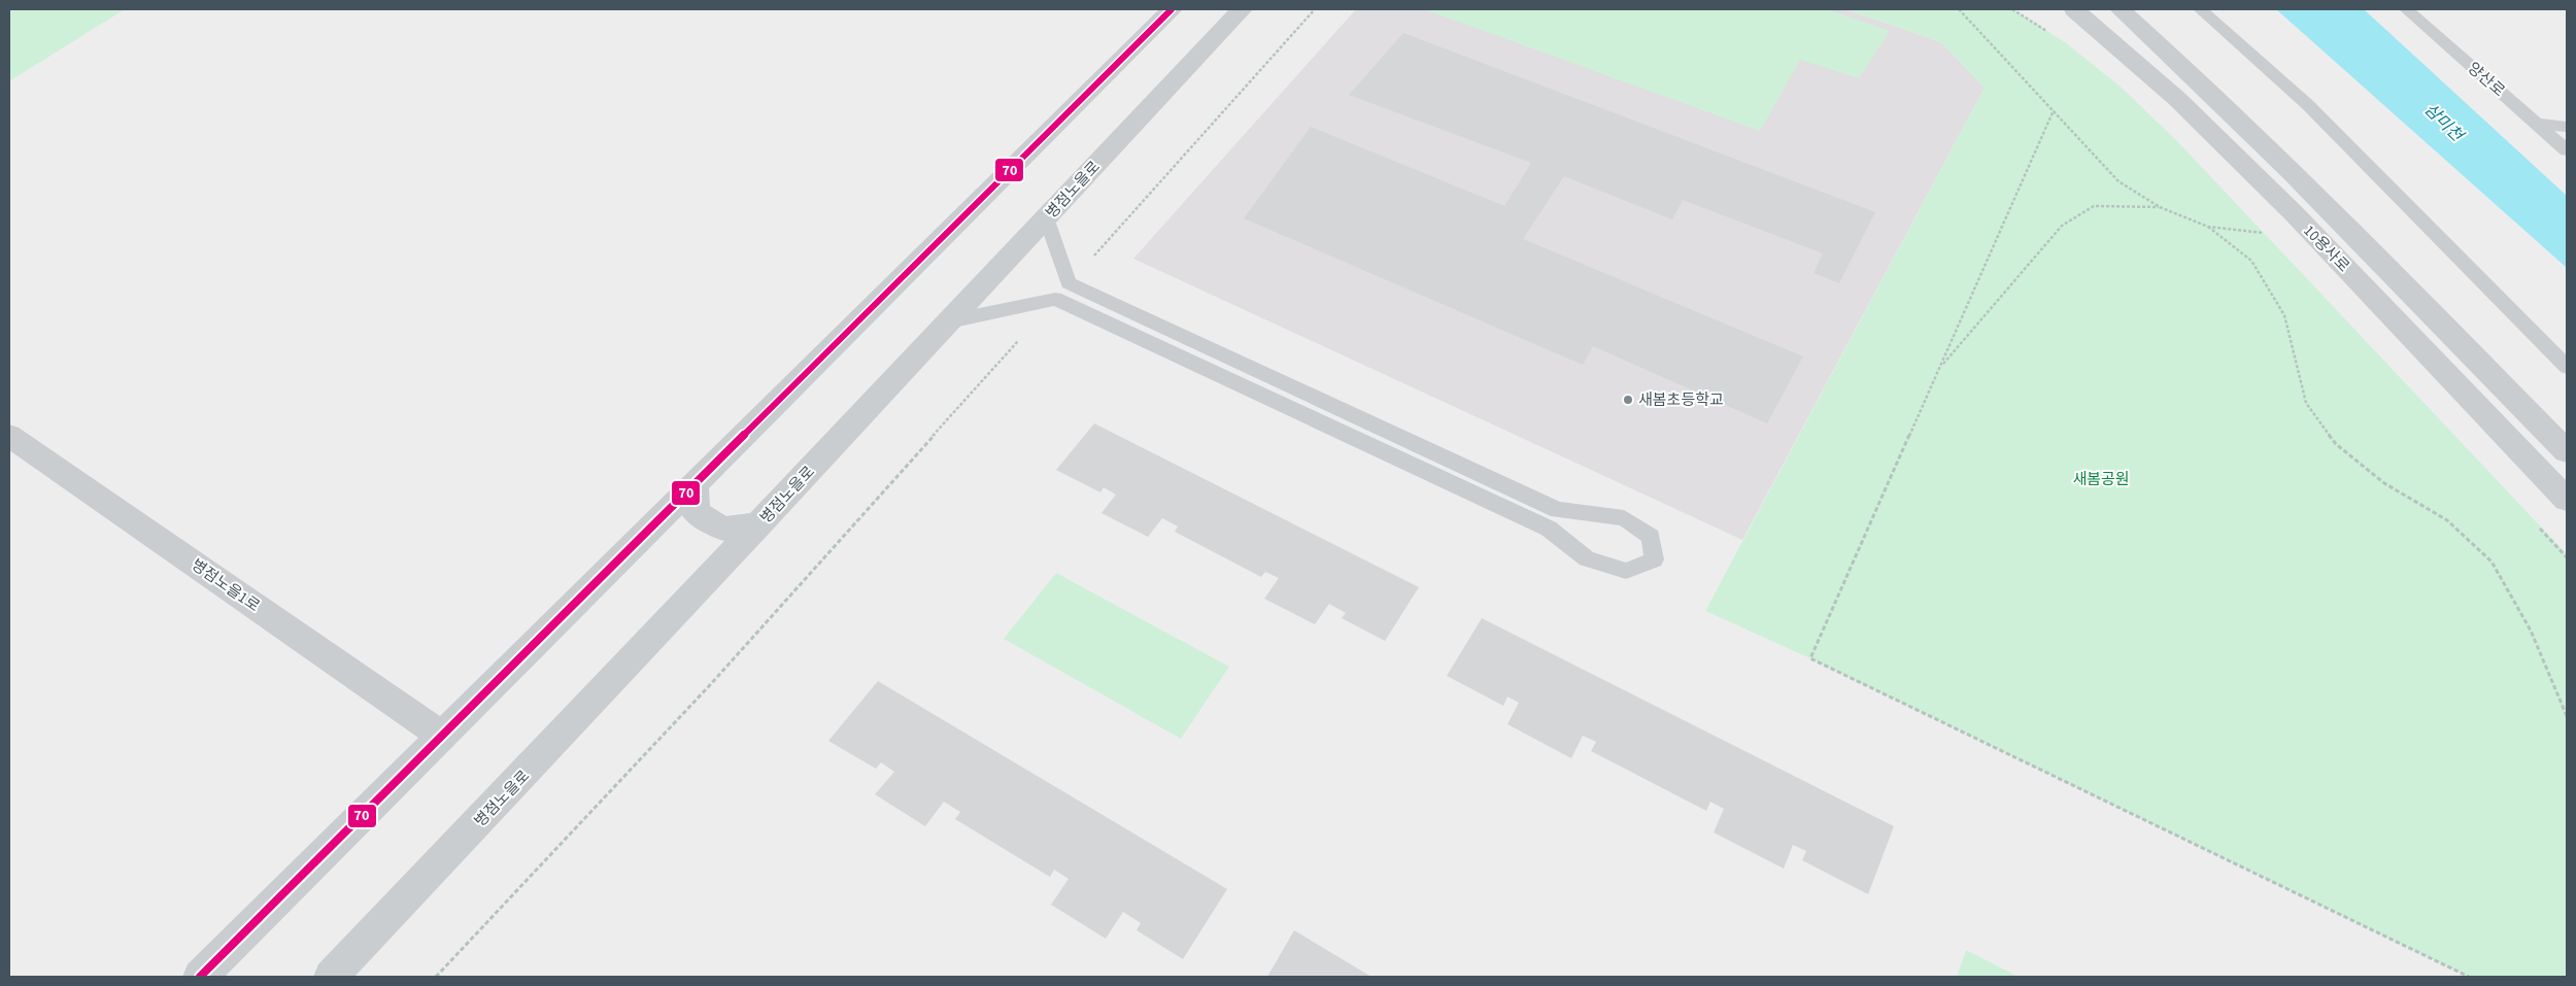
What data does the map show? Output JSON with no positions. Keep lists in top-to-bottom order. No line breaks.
{"streets":{"street":["병점노을로","10용사로","병점노을1로"],"lane":["양산로"]},"water":["삼미천"],"parks":["새봄공원"],"places":["새봄초등학교"],"lines":["transit line 70"]}
